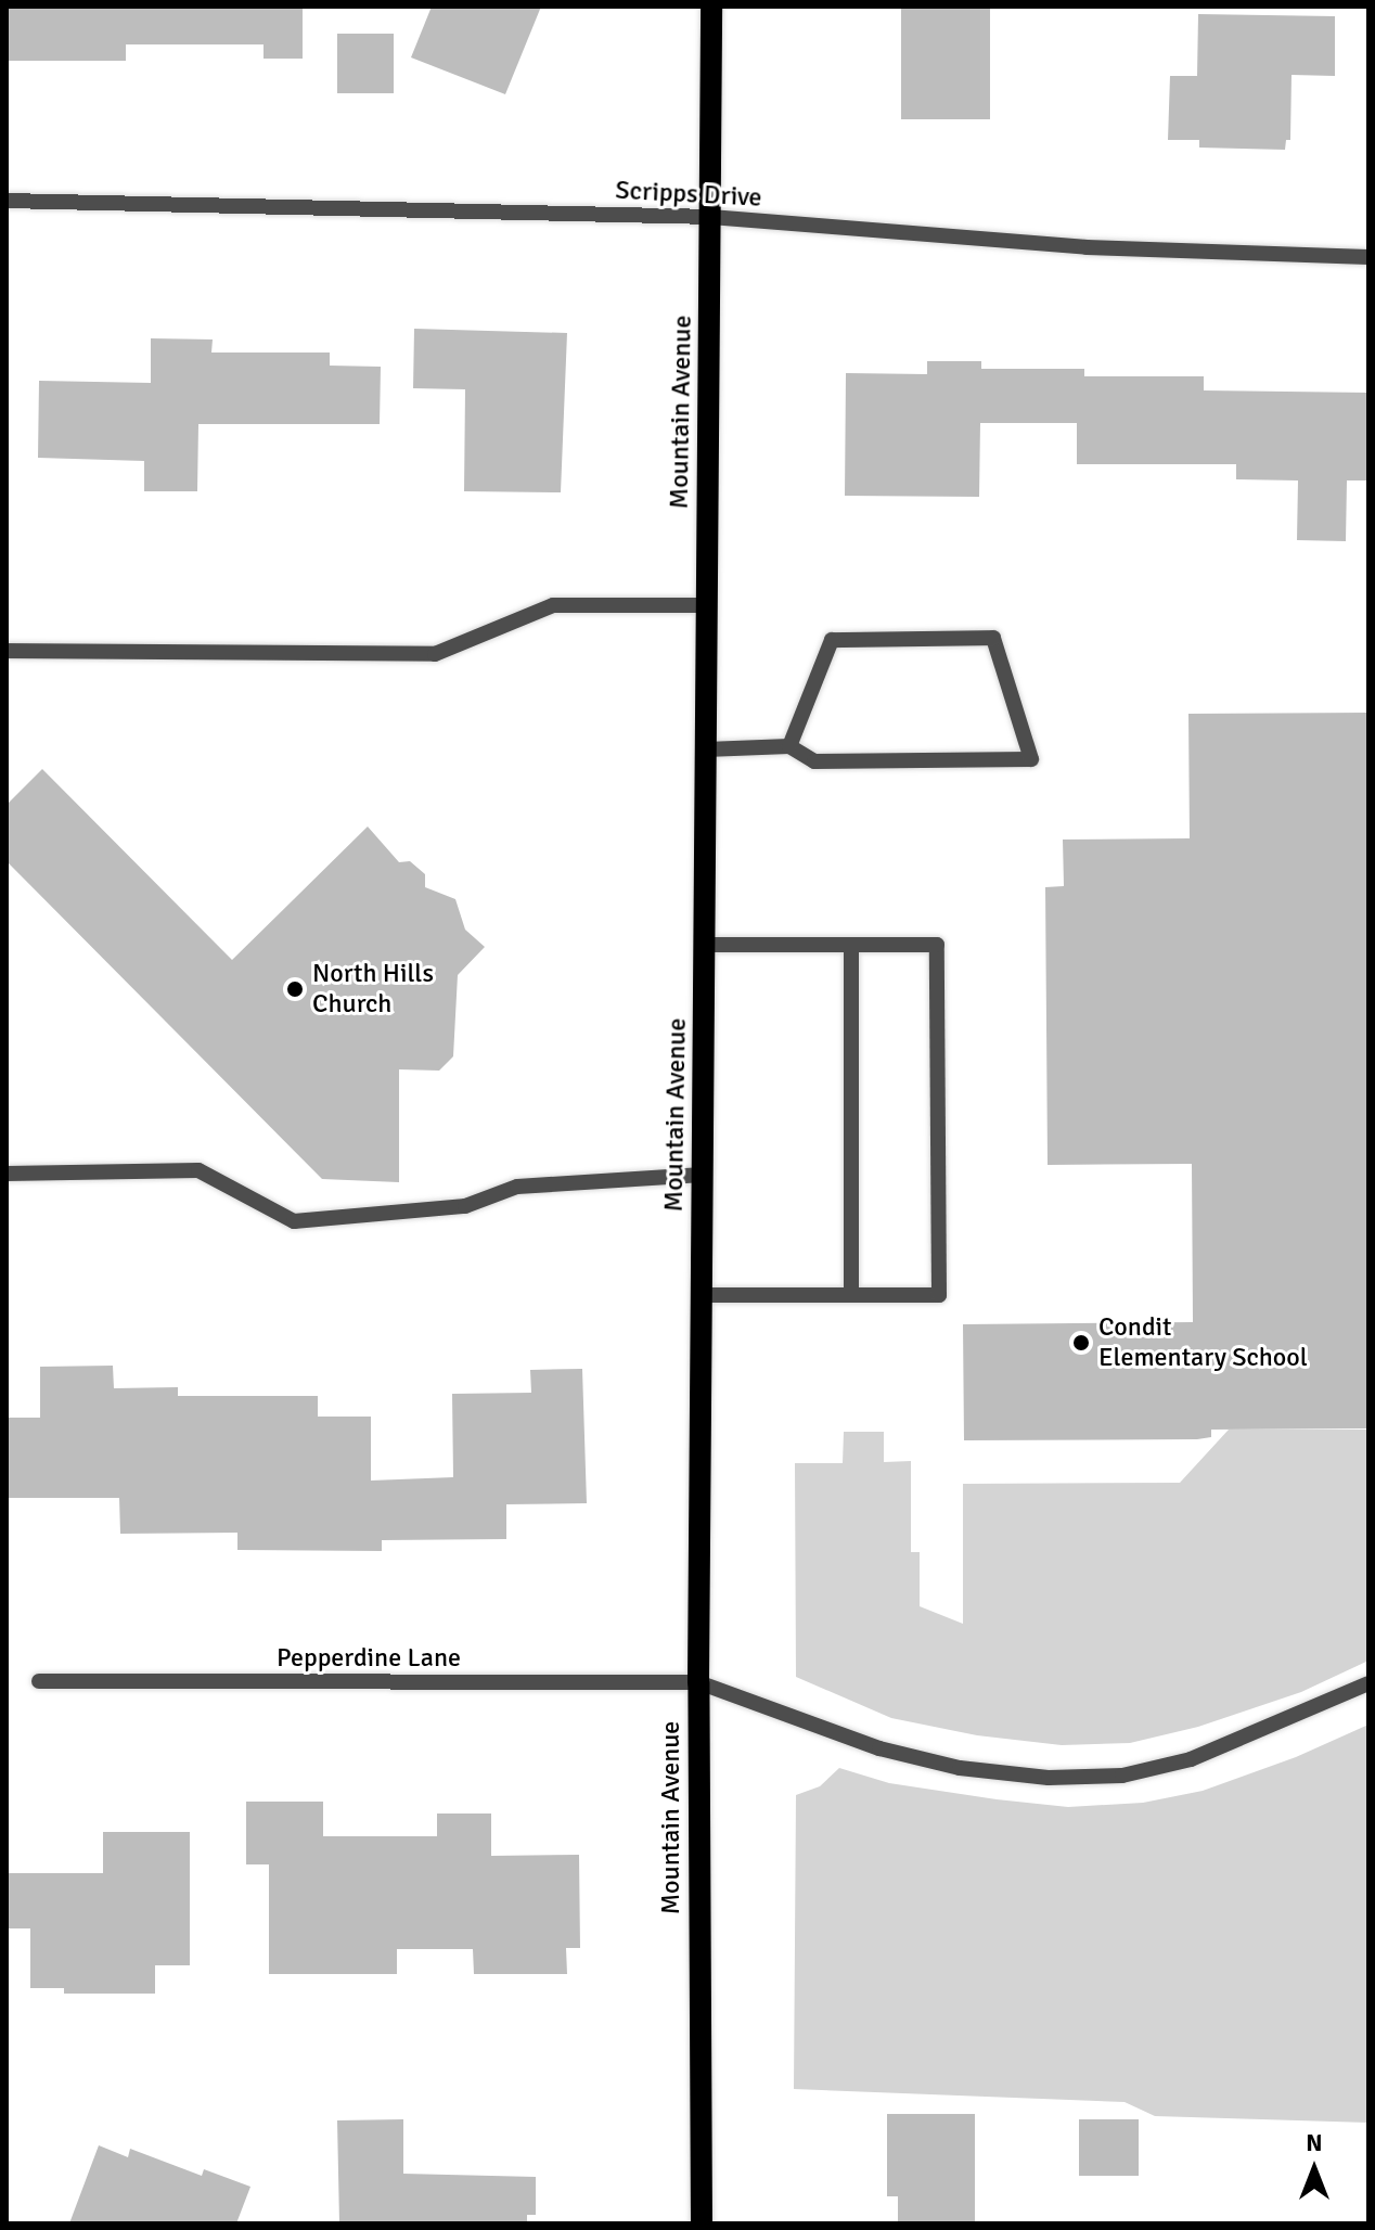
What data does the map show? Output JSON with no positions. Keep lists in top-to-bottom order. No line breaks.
{"streets":{"main road":["Mountain Avenue"],"street":["Scripps Drive","Pepperdine Lane"]},"crossings":[["Scripps Drive","Mountain Avenue"],["Mountain Avenue","Pepperdine Lane"]],"places":["North Hills Church","Condit Elementary School"],"north":"top"}
